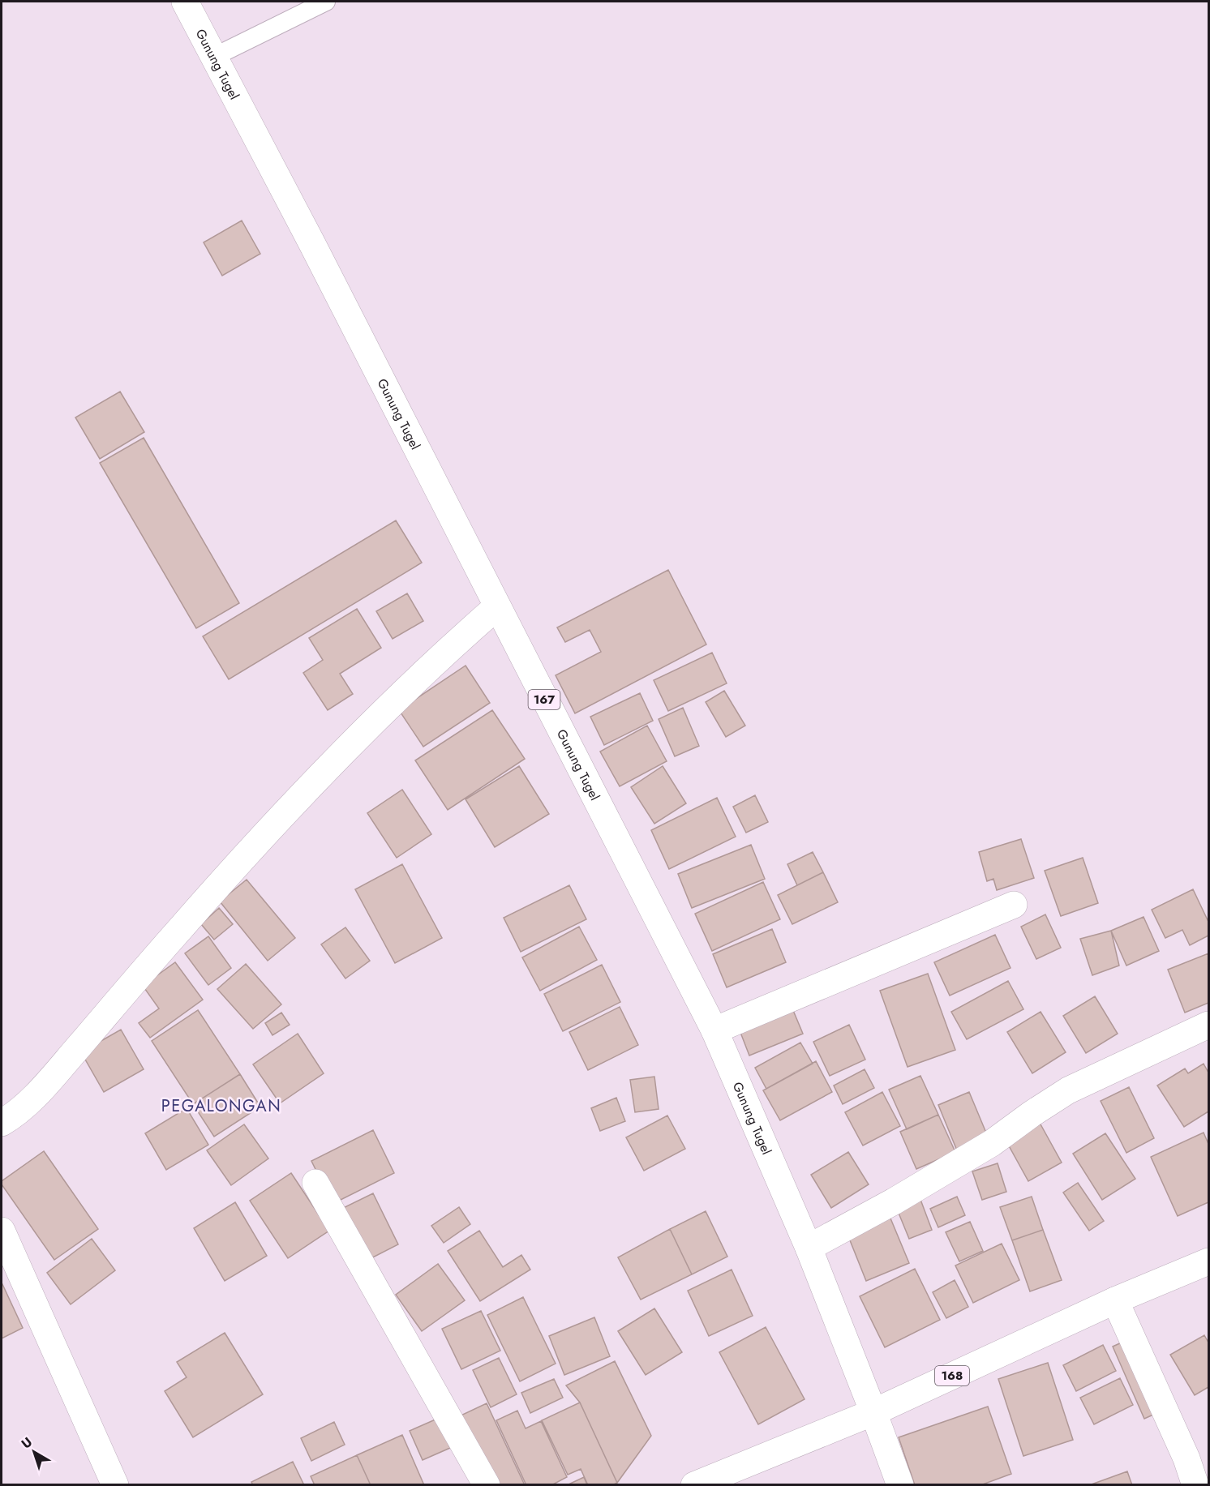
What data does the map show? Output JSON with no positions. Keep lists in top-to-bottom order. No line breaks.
{"streets":{"street":["Gunung Tugel","167","168"]},"crossings":[["Gunung Tugel","168"]],"districts":["PEGALONGAN"],"north":"top left"}
